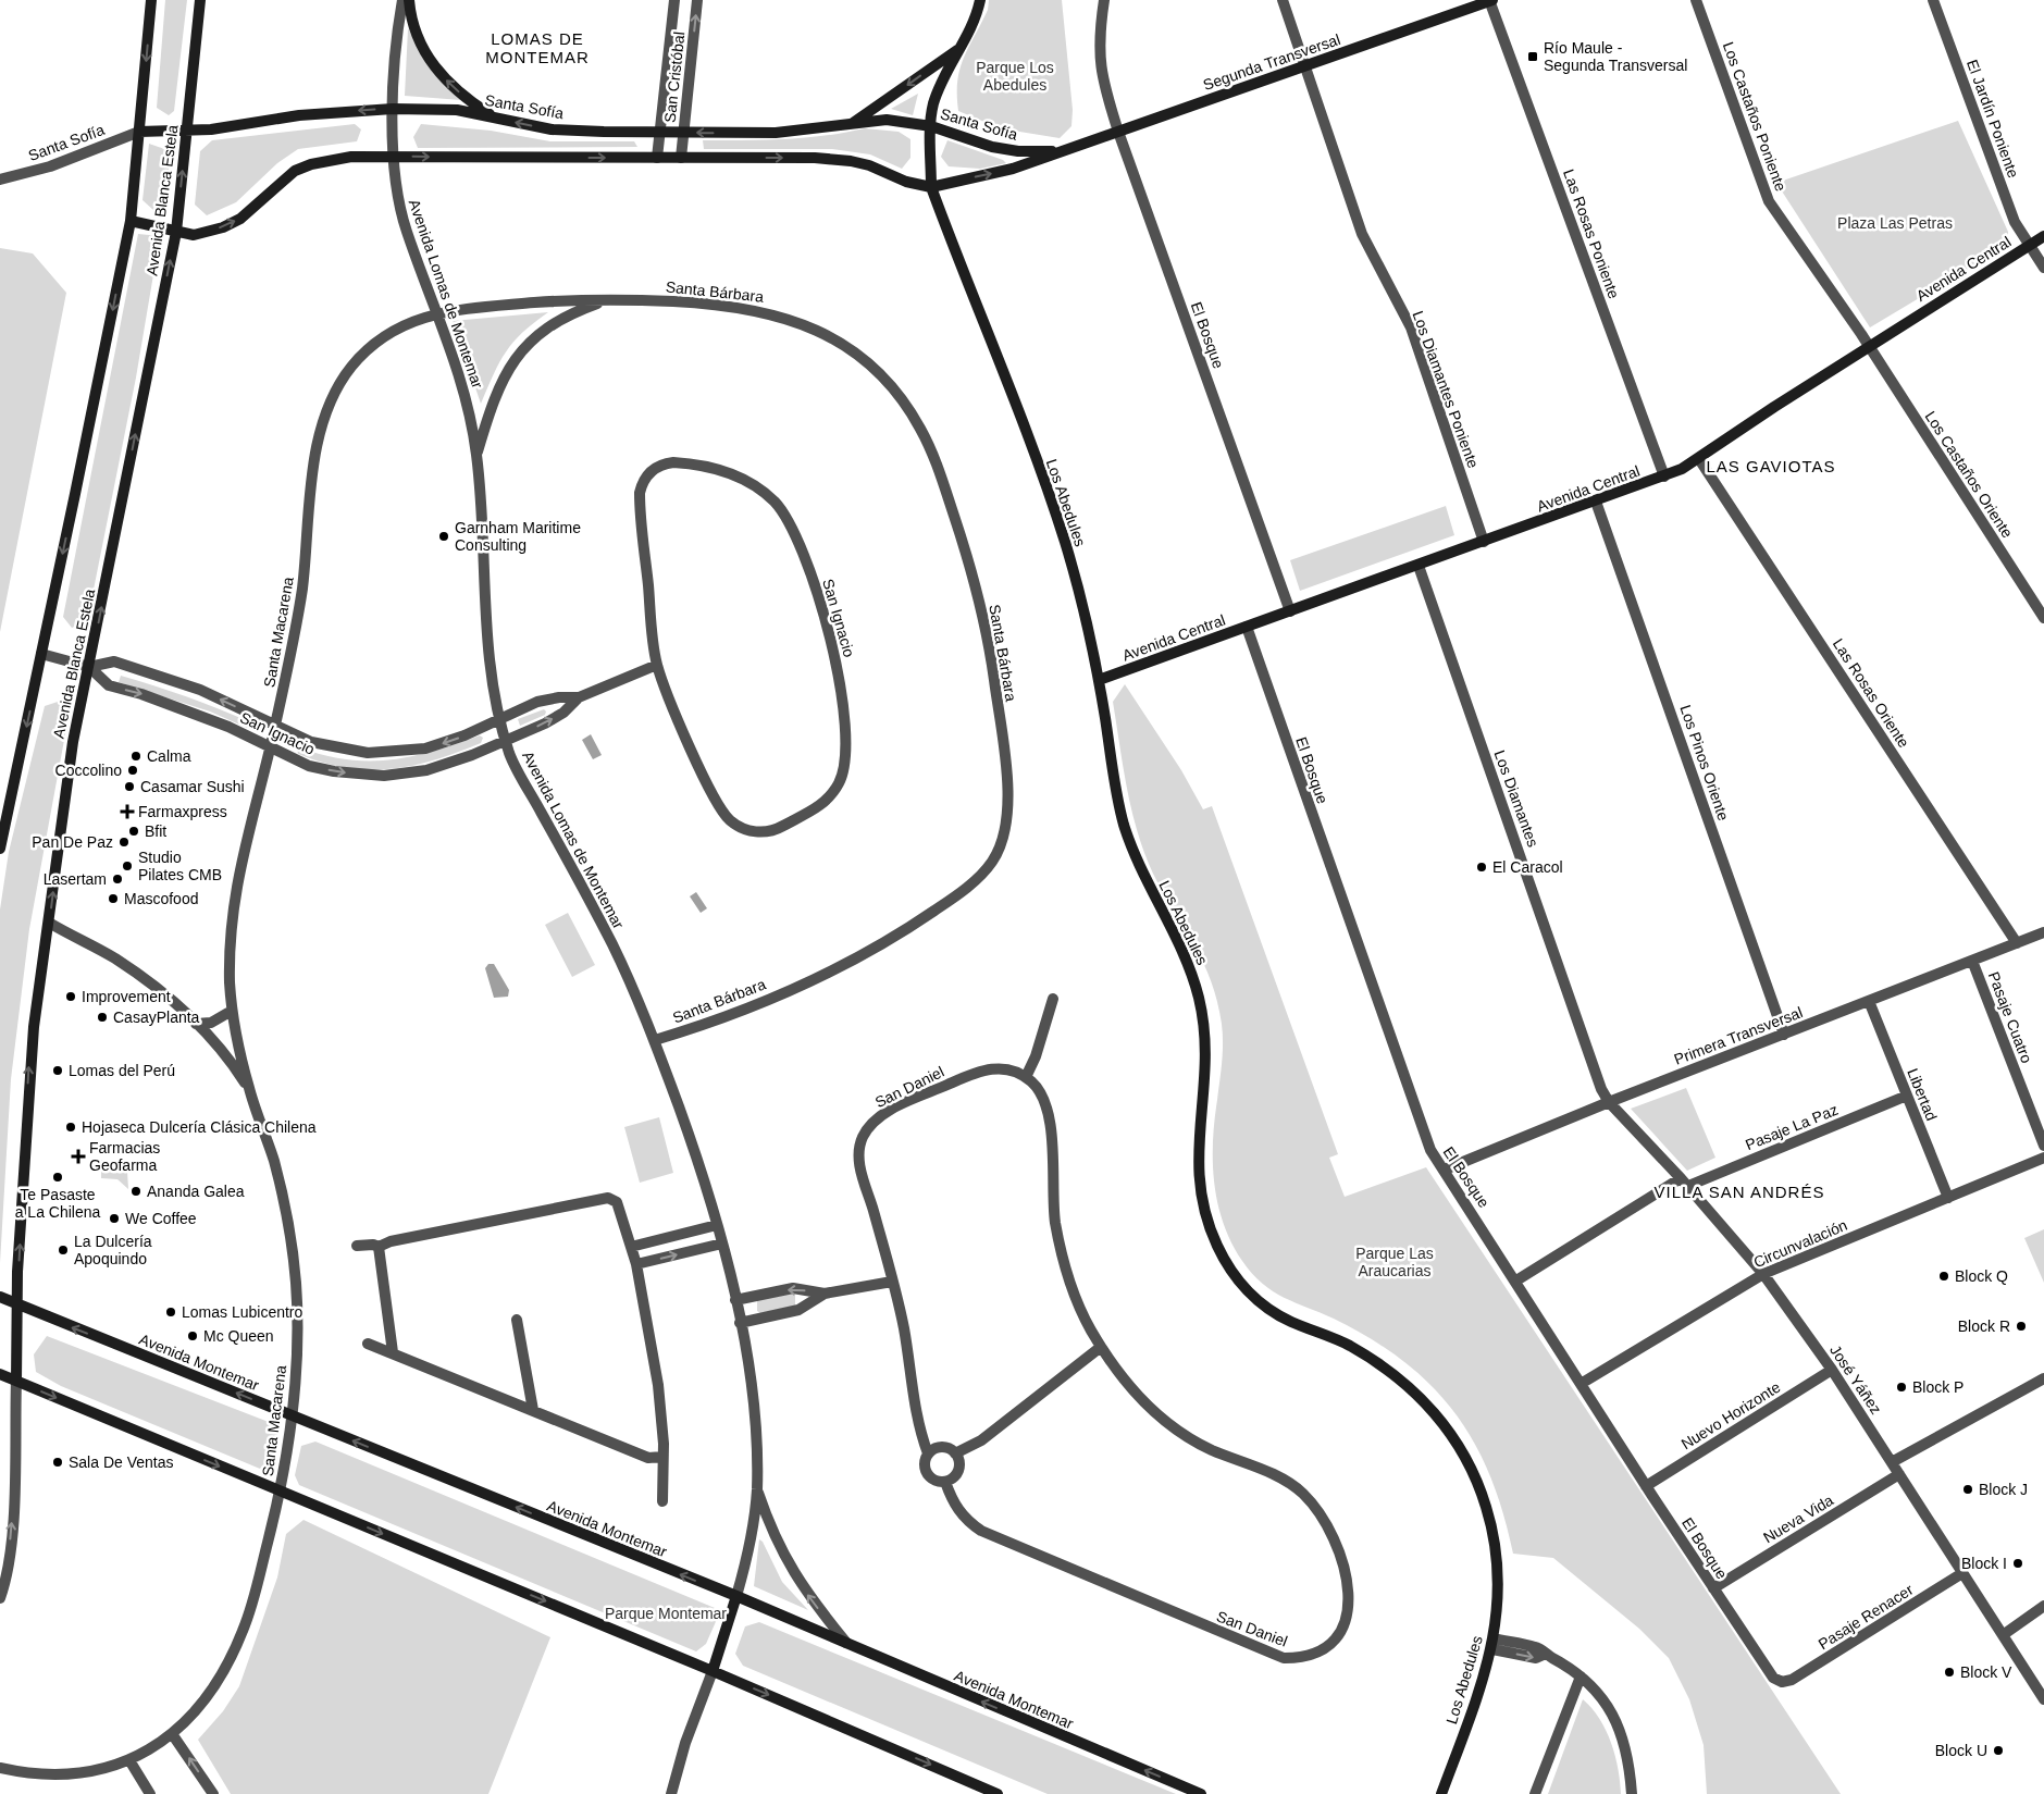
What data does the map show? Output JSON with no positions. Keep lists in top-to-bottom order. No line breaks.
{"streets":{"street":["Segunda Transversal","San Cristóbal","Santa Sofía","Los Castaños Poniente","El Jardín Poniente","Avenida Blanca Estela","Las Rosas Poniente","Avenida Central","Santa Bárbara","Avenida Lomas de Montemar","El Bosque","Los Diamantes Poniente","Los Castaños Oriente","Los Abedules","San Ignacio","Santa Macarena","Las Rosas Oriente","Los Pinos Oriente","Los Diamantes","Pasaje Cuatro","Primera Transversal","San Daniel","Libertad","Pasaje La Paz","Circunvalación","Avenida Montemar","José Yáñez","Nuevo Horizonte","Nueva Vida","Pasaje Renacer"]},"crossings":[["Segunda Transversal","Santa Sofía"],["Segunda Transversal","Las Rosas Poniente"],["Segunda Transversal","El Bosque"],["Segunda Transversal","Los Diamantes Poniente"],["San Cristóbal","Santa Sofía"],["Santa Sofía","Avenida Blanca Estela"],["Santa Sofía","Avenida Lomas de Montemar"],["Santa Sofía","Los Abedules"],["Los Castaños Poniente","Avenida Central"],["Los Castaños Poniente","Los Castaños Oriente"],["El Jardín Poniente","Avenida Central"],["Avenida Blanca Estela","San Ignacio"],["Avenida Blanca Estela","Santa Macarena"],["Avenida Blanca Estela","Avenida Montemar"],["Las Rosas Poniente","Avenida Central"],["Avenida Central","El Bosque"],["Avenida Central","Los Diamantes Poniente"],["Avenida Central","Los Castaños Oriente"],["Avenida Central","Los Abedules"],["Avenida Central","Las Rosas Oriente"],["Avenida Central","Los Pinos Oriente"],["Avenida Central","Los Diamantes"],["Santa Bárbara","Avenida Lomas de Montemar"],["Santa Bárbara","Santa Macarena"],["Avenida Lomas de Montemar","San Ignacio"],["Avenida Lomas de Montemar","Santa Macarena"],["Avenida Lomas de Montemar","Avenida Montemar"],["El Bosque","Primera Transversal"],["El Bosque","Pasaje La Paz"],["El Bosque","Circunvalación"],["El Bosque","Nuevo Horizonte"],["El Bosque","Nueva Vida"],["El Bosque","Pasaje Renacer"],["San Ignacio","Santa Macarena"],["Santa Macarena","Avenida Montemar"],["Las Rosas Oriente","Primera Transversal"],["Los Pinos Oriente","Primera Transversal"],["Los Diamantes","Primera Transversal"],["Los Diamantes","José Yáñez"],["Pasaje Cuatro","Primera Transversal"],["Primera Transversal","Libertad"],["Primera Transversal","José Yáñez"],["Libertad","Pasaje La Paz"],["Libertad","Circunvalación"],["Pasaje La Paz","José Yáñez"],["Circunvalación","José Yáñez"],["José Yáñez","Nuevo Horizonte"],["José Yáñez","Nueva Vida"],["José Yáñez","Pasaje Renacer"]],"districts":["LOMAS DE MONTEMAR","LAS GAVIOTAS","VILLA SAN ANDRÉS"],"parks":["Parque Los Abedules","Plaza Las Petras","Parque Las Araucarias","Parque Montemar"],"places":{"transit":["Río Maule - Segunda Transversal"],"other":["Garnham Maritime Consulting","Calma","Coccolino","Casamar Sushi","Bfit","Pan De Paz","Studio Pilates CMB","El Caracol","Lasertam","Mascofood","Improvement","CasayPlanta","Lomas del Perú","Hojaseca Dulcería Clásica Chilena","Te Pasaste a La Chilena","Ananda Galea","We Coffee","La Dulcería Apoquindo","Block Q","Lomas Lubicentro","Block R","Mc Queen","Block P","Sala De Ventas","Block J","Block I","Block V","Block U"],"health":["Farmaxpress","Farmacias Geofarma"]}}
